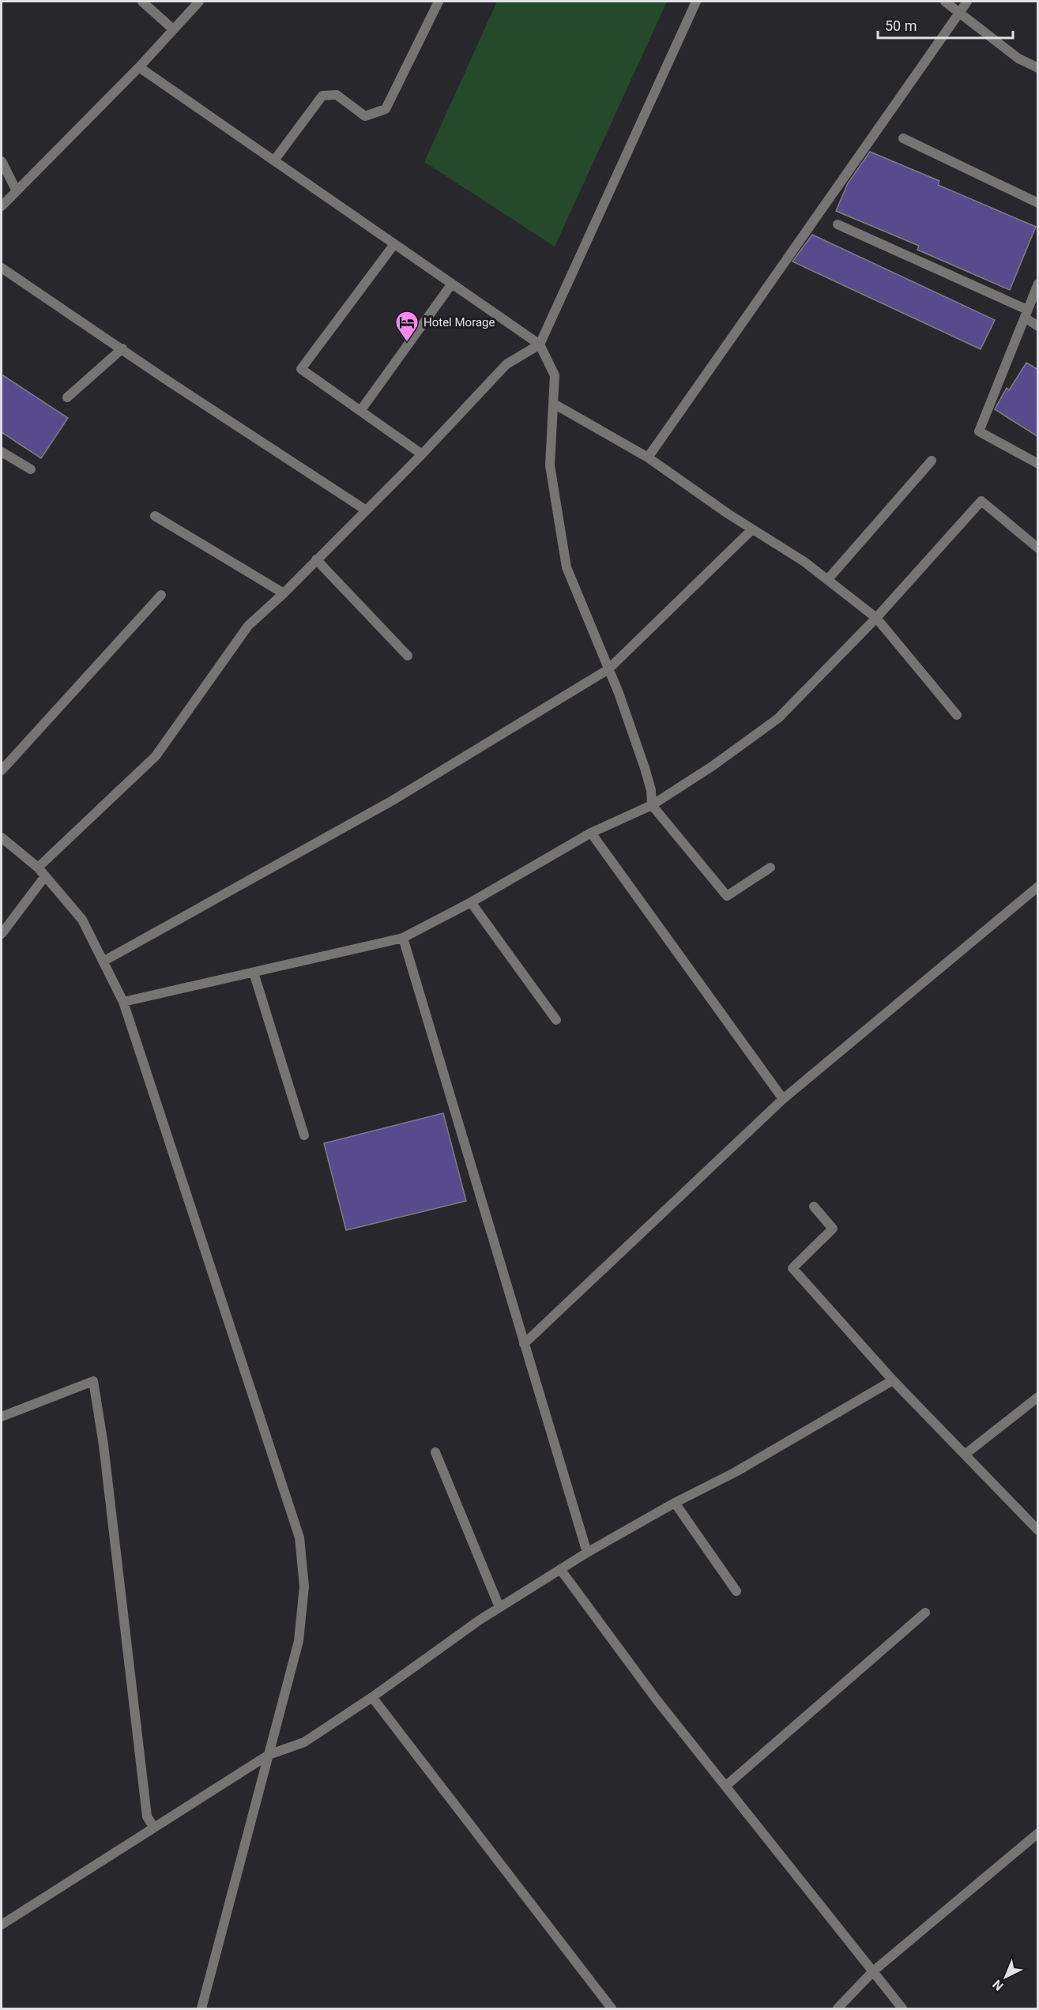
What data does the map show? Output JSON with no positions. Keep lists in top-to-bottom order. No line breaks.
{"places":{"hotel":["Hotel Morage"]},"scale_bar":"50 m","north":"bottom left"}
